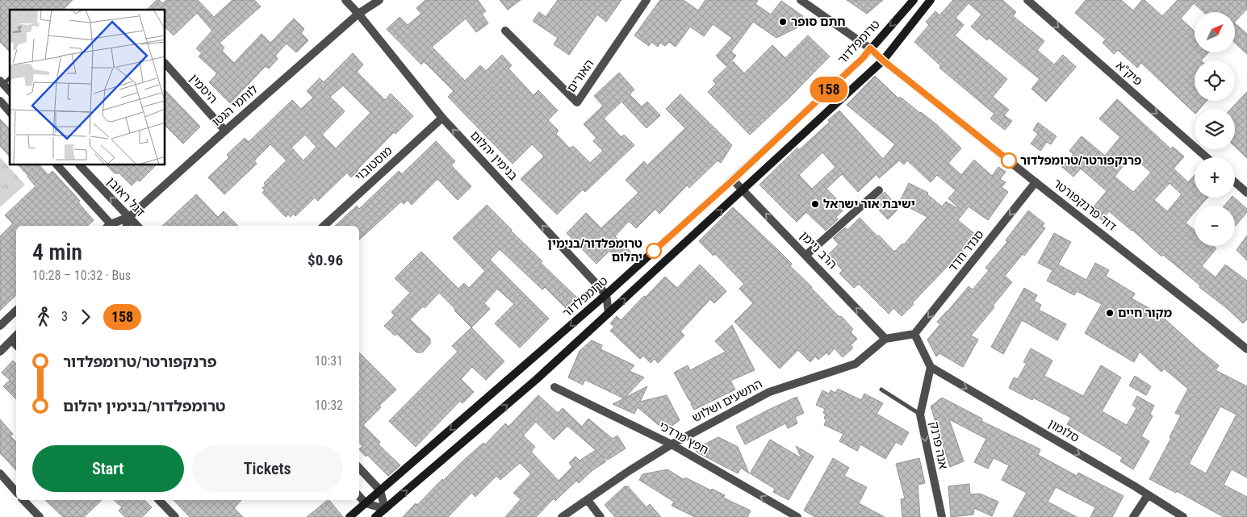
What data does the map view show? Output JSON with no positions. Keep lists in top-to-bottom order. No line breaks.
{"streets":{"main road":["טרומפלדור"],"street":["פיק\"א","האורים","היסמין","לוחמי הגטו","בנימין יהלום","מוסטובוי","דגל ראובן","דוד פרנקפורטר","הרב ניימן","סנדר חדד","התשעים ושלוש","סלומון","חפץ מרדכי","אנה פרנק"]},"crossings":[["טרומפלדור","בנימין יהלום"],["טרומפלדור","דוד פרנקפורטר"],["טרומפלדור","הרב ניימן"],["היסמין","לוחמי הגטו"],["לוחמי הגטו","בנימין יהלום"],["לוחמי הגטו","דגל ראובן"],["בנימין יהלום","מוסטובוי"],["דוד פרנקפורטר","סנדר חדד"],["הרב ניימן","התשעים ושלוש"],["התשעים ושלוש","חפץ מרדכי"],["סלומון","אנה פרנק"]],"one_way":["פיק\"א","בנימין יהלום","הרב ניימן","סנדר חדד","סלומון","חפץ מרדכי","אנה פרנק"],"places":["חתם סופר","פרנקפורטר/טרומפלדור","ישיבת אור ישראל","טרומפלדור/בנימין יהלום","מקור חיים"],"lines":["bus line 158"],"north":"top right","page":{"on_map":"158","map_buttons":["+","−"],"heading":["4 min","10:28 – 10:32 · Bus","$0.96"],"legs":["3","158"],"list":[{"name":"פרנקפורטר/טרומפלדור","value":"10:31"},{"name":"טרומפלדור/בנימין יהלום","value":"10:32"}],"buttons":["Start","Tickets"]}}
